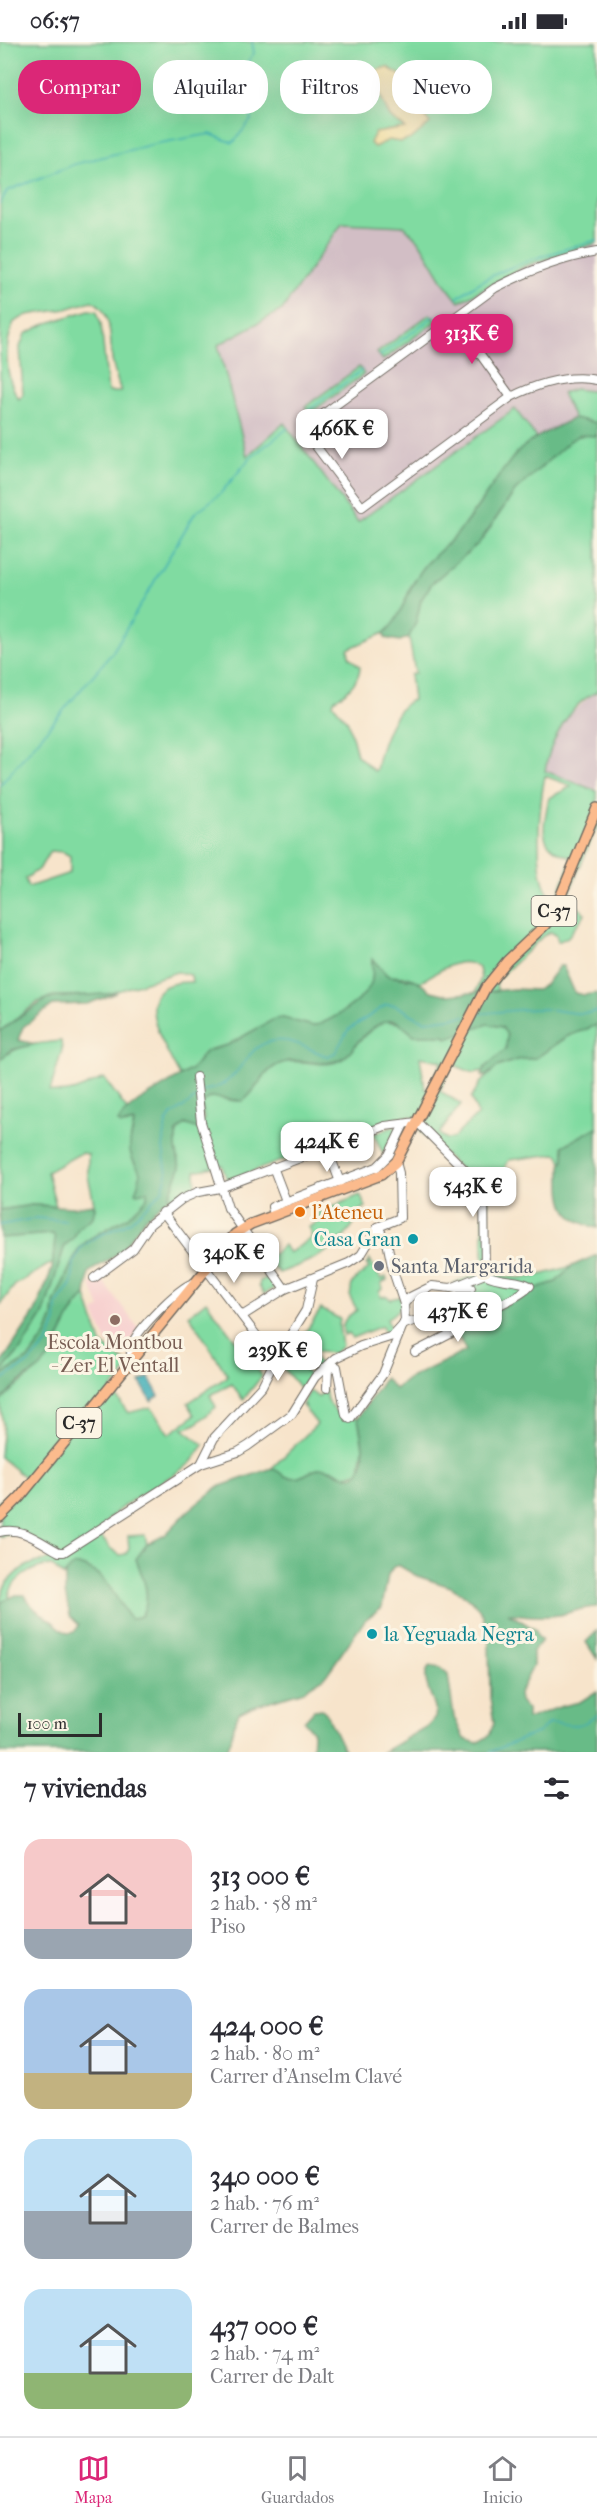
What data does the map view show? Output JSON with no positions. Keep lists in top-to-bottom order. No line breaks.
{"streets":{"main road":["C-37"]},"places":["l'Ateneu","Casa Gran","Santa Margarida","Escola Montbou - Zer El Ventall","la Yeguada Negra"],"scale_bar":"100 m","page":{"status":"06:57","chip":["Comprar","Alquilar","Filtros","Nuevo"],"price":["313K €","466K €","424K €","543K €","340K €","437K €","239K €"],"scale":"100 m","heading":"7 viviendas","list":[{"name":"313 000 €","note":"2 hab. · 58 m² · Piso"},{"name":"424 000 €","note":"2 hab. · 80 m² · Carrer d'Anselm Clavé"},{"name":"340 000 €","note":"2 hab. · 76 m² · Carrer de Balmes"},{"name":"437 000 €","note":"2 hab. · 74 m² · Carrer de Dalt"}],"tabs":["Mapa","Guardados","Inicio"]}}
